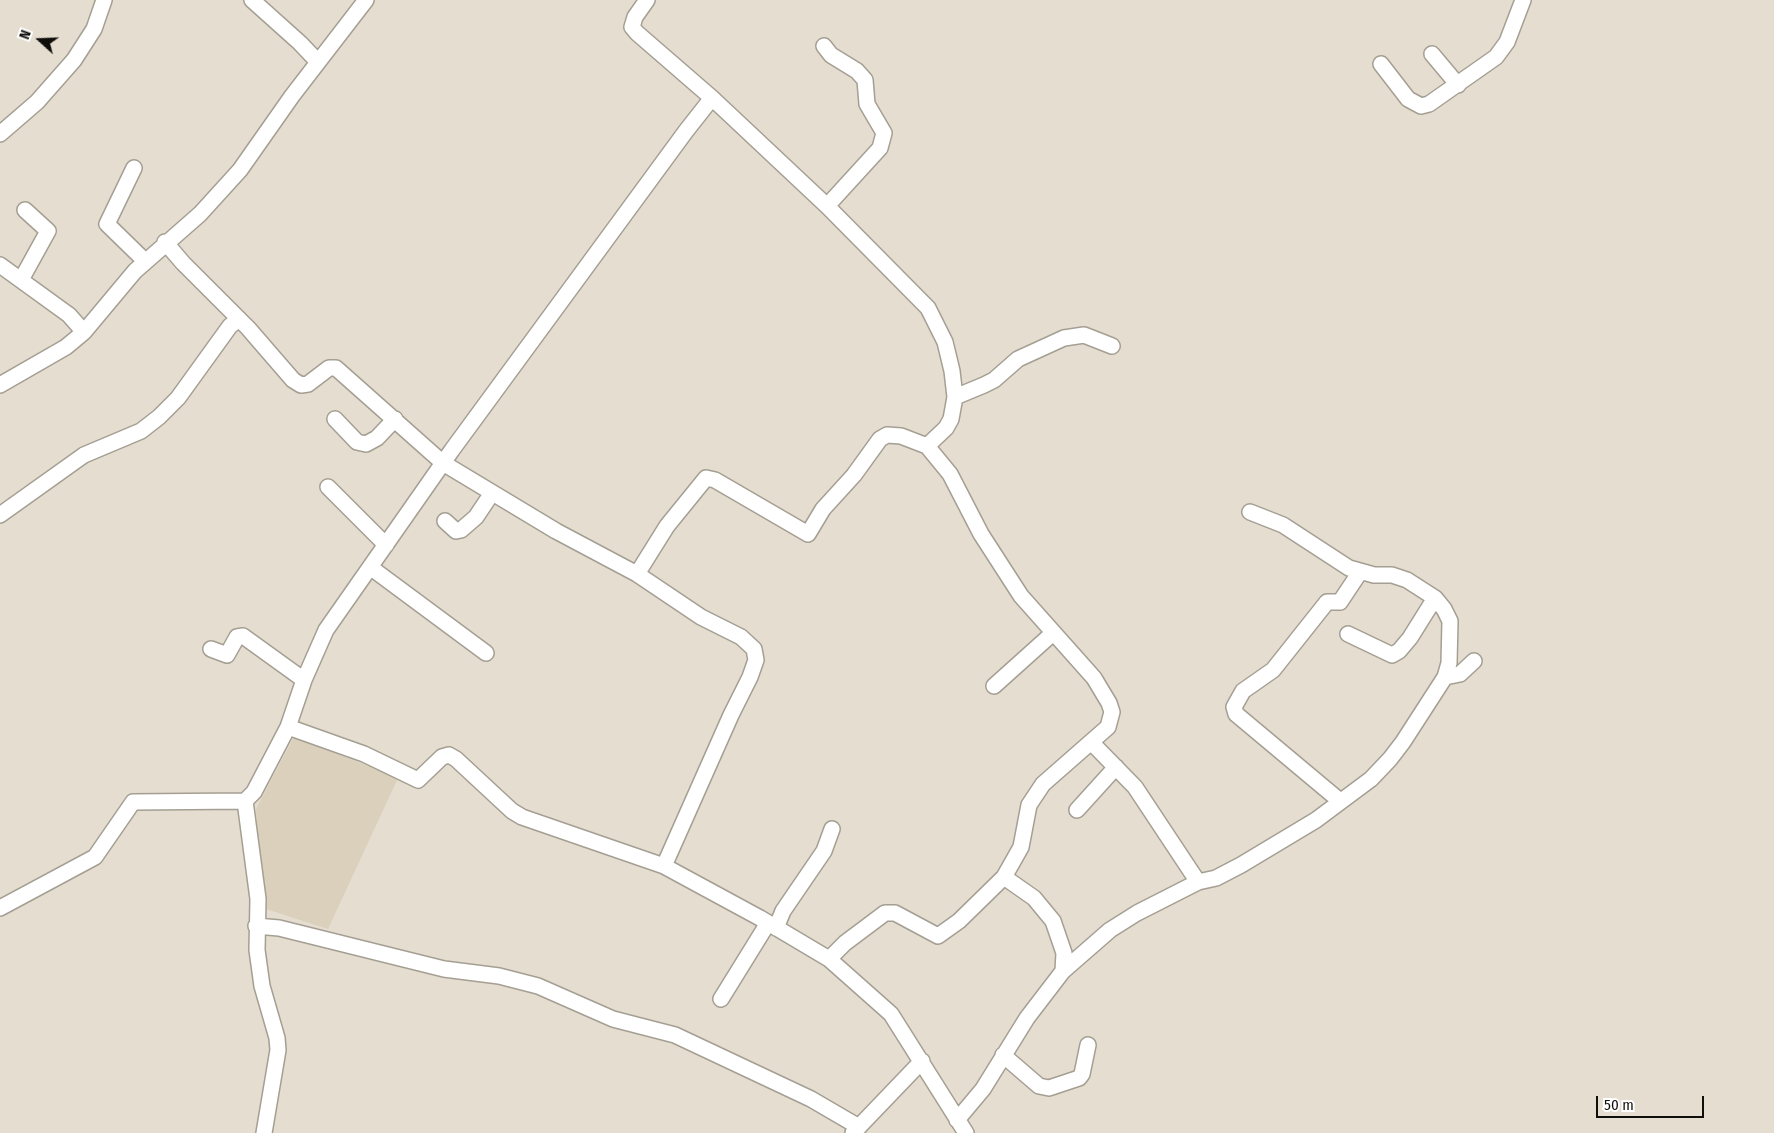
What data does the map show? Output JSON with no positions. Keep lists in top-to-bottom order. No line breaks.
{"scale_bar":"50 m","north":"left"}
